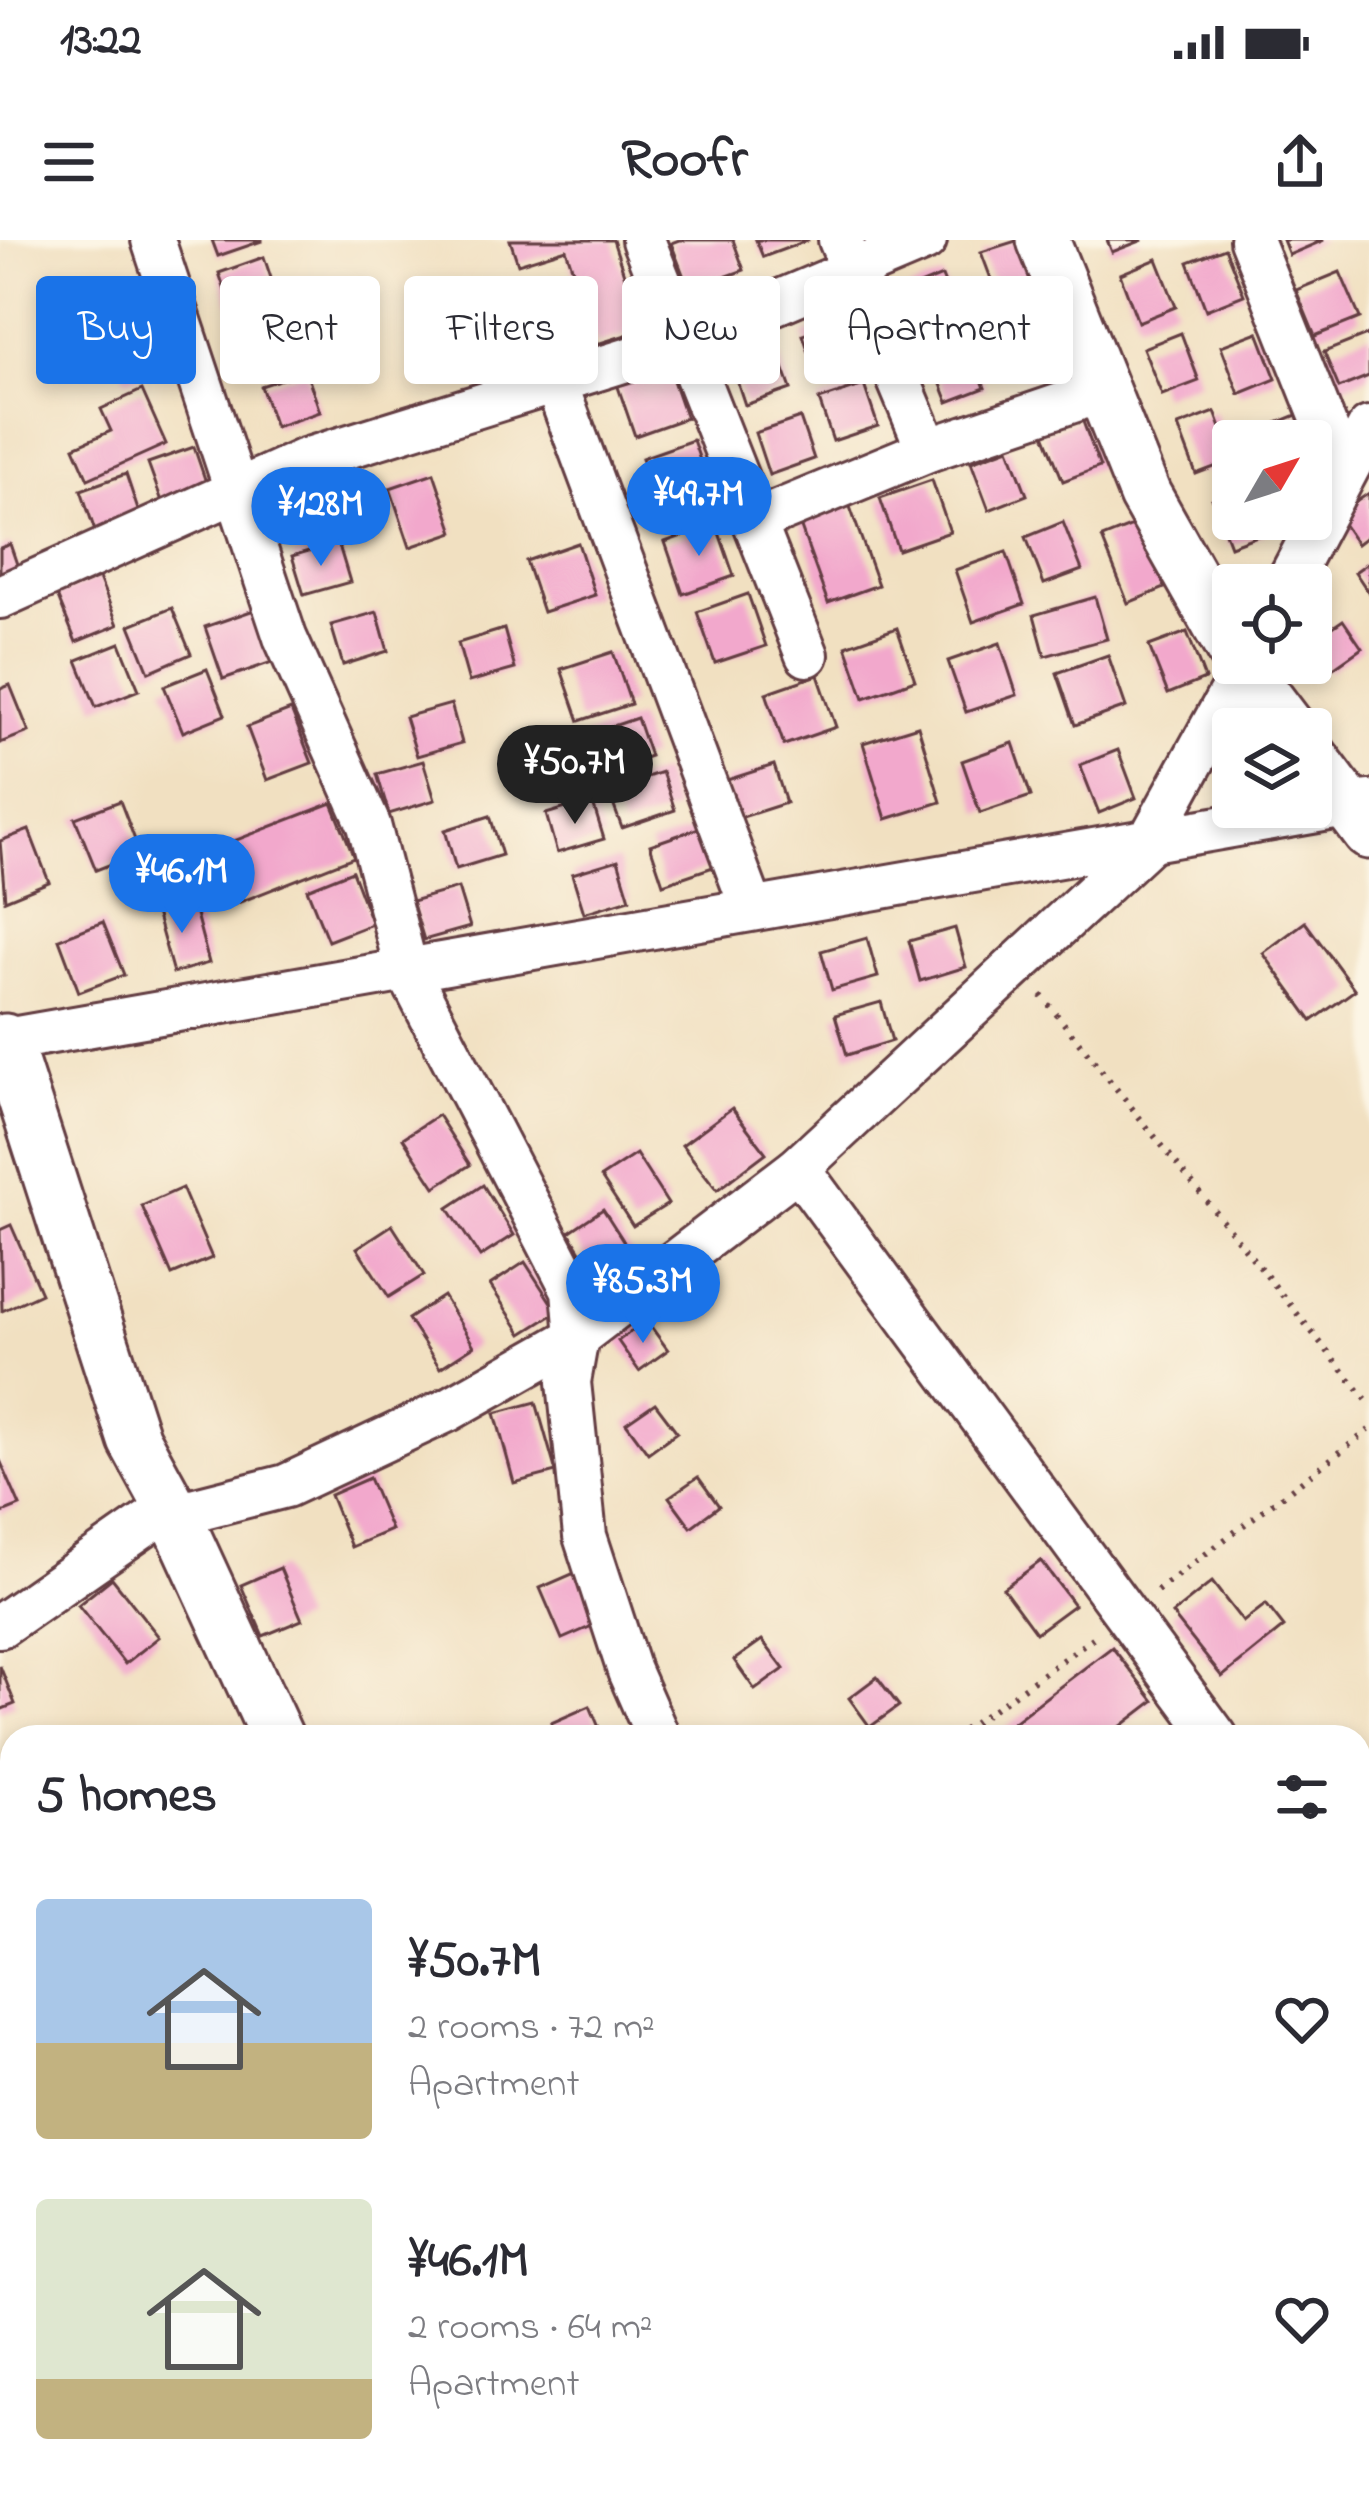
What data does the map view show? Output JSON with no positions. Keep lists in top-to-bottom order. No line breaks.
{"north":"top right","page":{"status":"13:22","header":"Roofr","chip":["Buy","Rent","Filters","New","Apartment"],"price":["¥49.7M","¥128M","¥50.7M","¥46.1M","¥85.3M"],"heading":"5 homes","list":[{"name":"¥50.7M","note":"2 rooms · 72 m² · Apartment"},{"name":"¥46.1M","note":"2 rooms · 64 m² · Apartment"}]}}
